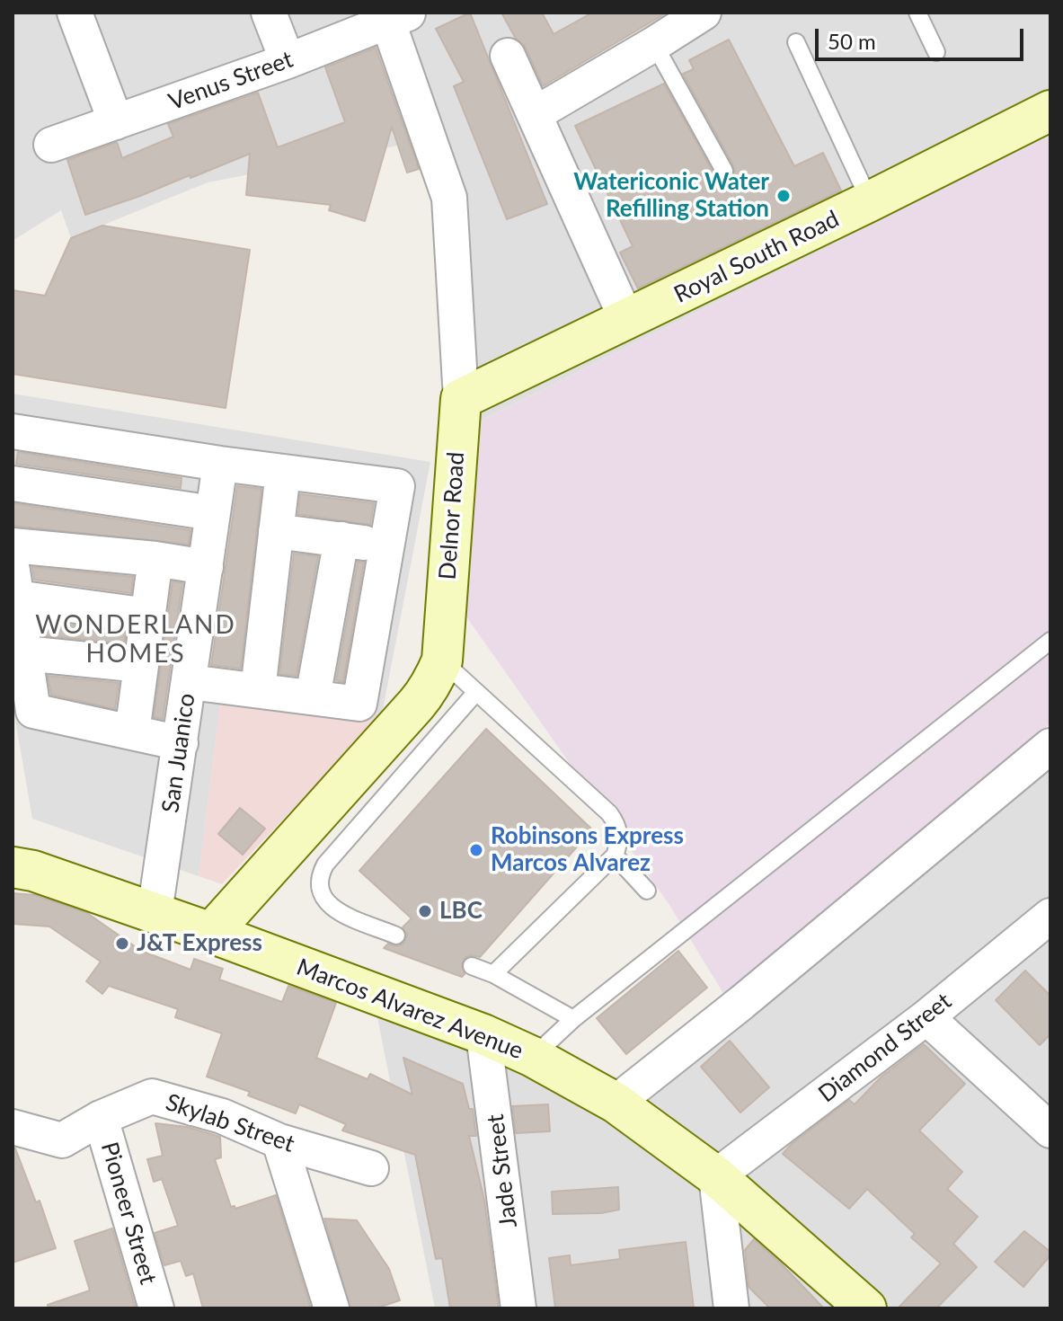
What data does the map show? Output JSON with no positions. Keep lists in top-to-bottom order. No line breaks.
{"streets":{"street":["Venus Street","Royal South Road","Delnor Road","San Juanico","Marcos Alvarez Avenue","Diamond Street","Skylab Street","Jade Street","Pioneer Street"]},"crossings":[["Venus Street","Delnor Road"],["Royal South Road","Delnor Road"],["Delnor Road","Marcos Alvarez Avenue"],["San Juanico","Marcos Alvarez Avenue"],["Marcos Alvarez Avenue","Diamond Street"],["Marcos Alvarez Avenue","Jade Street"],["Skylab Street","Pioneer Street"]],"districts":["WONDERLAND HOMES"],"places":["Watericonic Water Refilling Station","Robinsons Express Marcos Alvarez","LBC","J&T Express"],"scale_bar":"50 m"}
